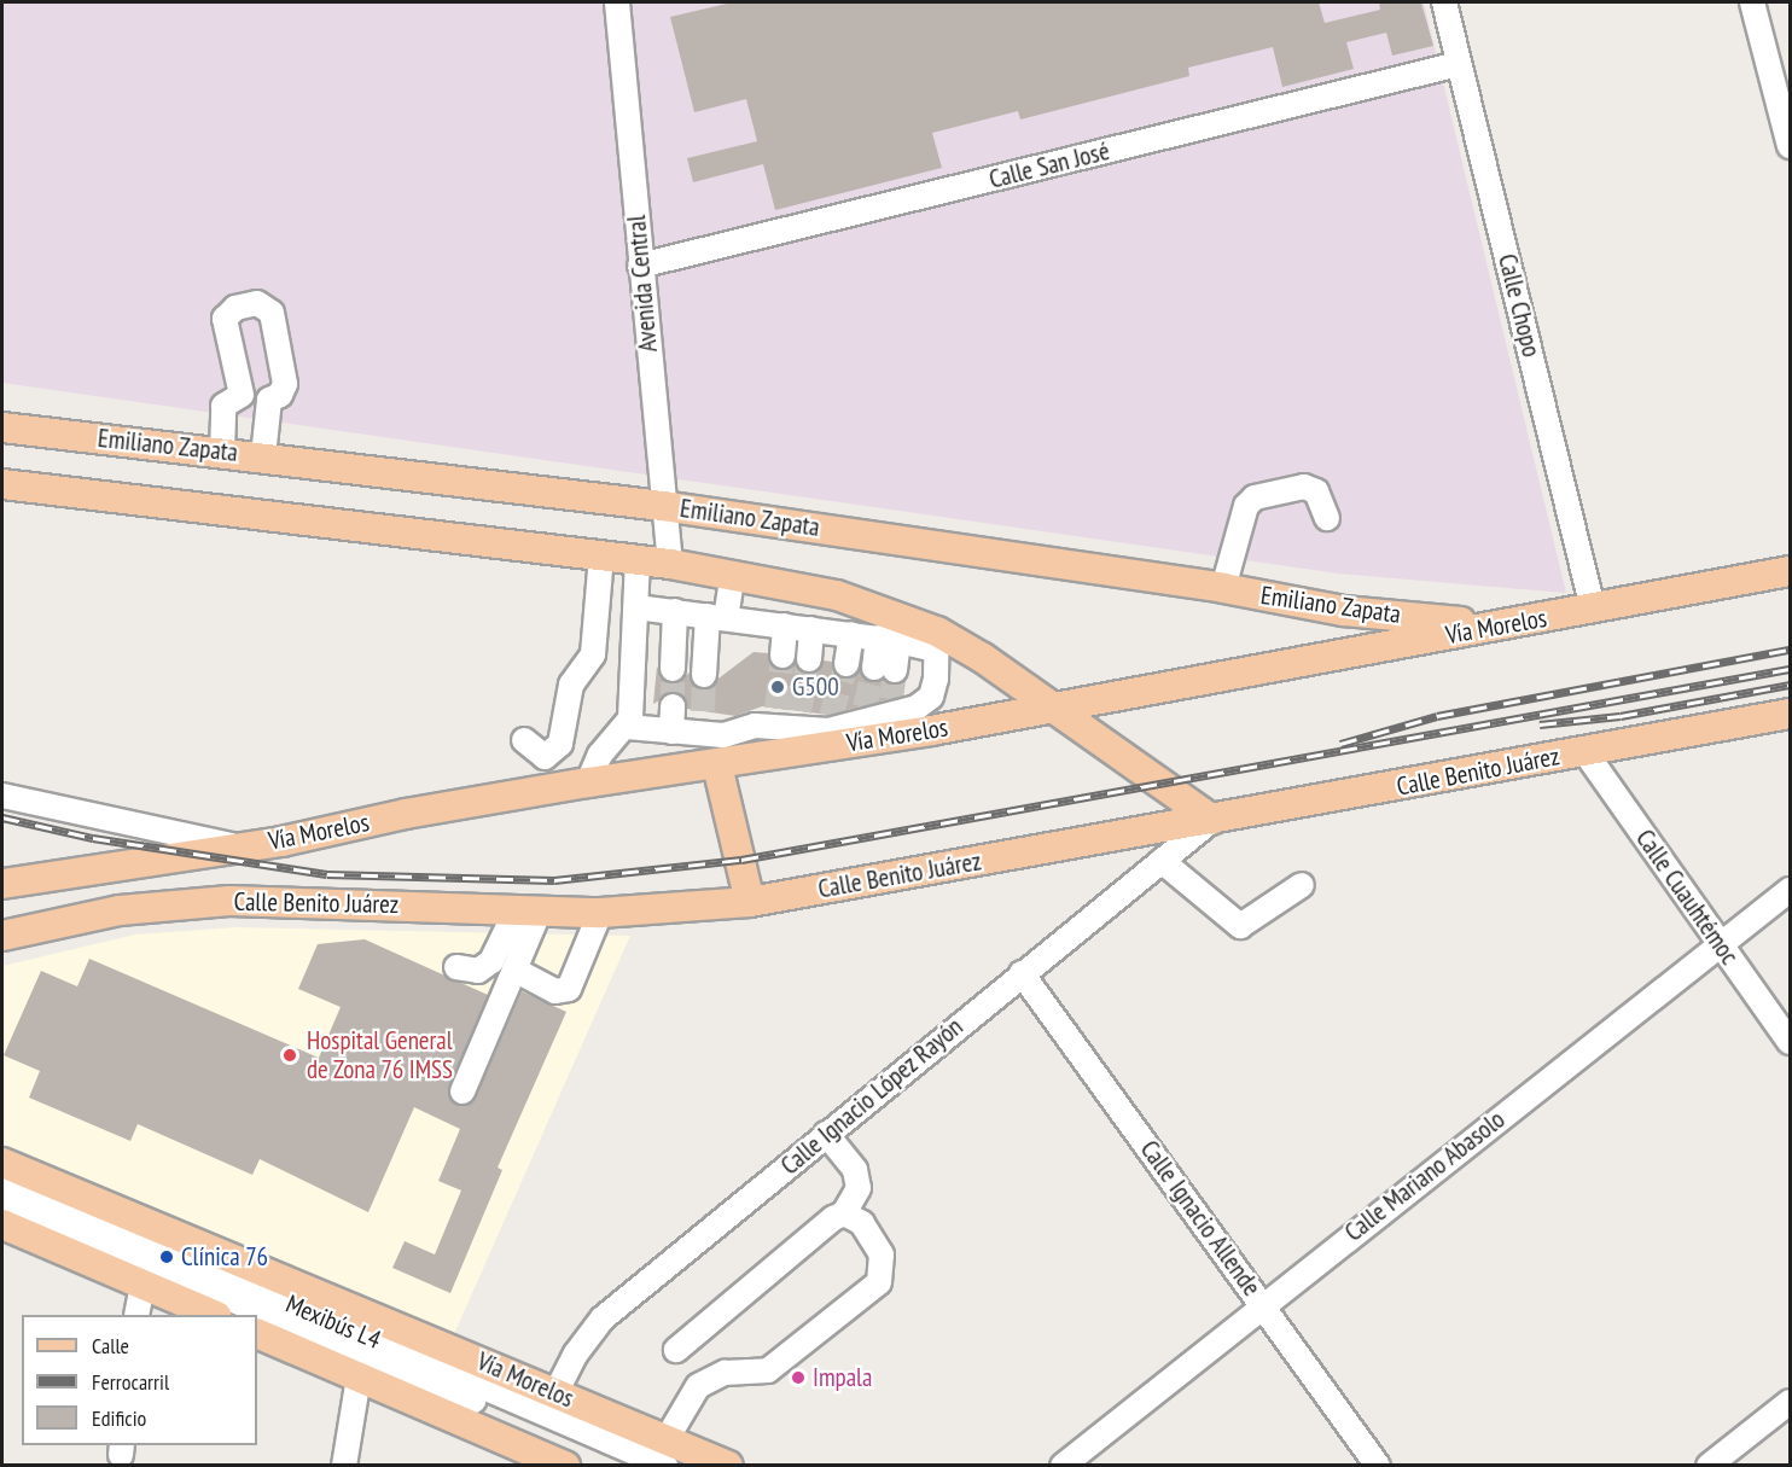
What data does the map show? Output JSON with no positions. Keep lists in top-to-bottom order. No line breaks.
{"streets":{"main road":["Emiliano Zapata","Vía Morelos","Calle Benito Juárez"],"street":["Calle San José","Avenida Central","Calle Chopo","Calle Cuauhtémoc","Calle Ignacio López Rayón","Calle Mariano Abasolo","Calle Ignacio Allende","Mexibús L4"]},"crossings":[["Calle San José","Avenida Central"],["Calle San José","Calle Chopo"],["Avenida Central","Emiliano Zapata"],["Calle Chopo","Vía Morelos"],["Emiliano Zapata","Vía Morelos"],["Vía Morelos","Calle Ignacio López Rayón"],["Vía Morelos","Mexibús L4"],["Calle Benito Juárez","Calle Cuauhtémoc"],["Calle Benito Juárez","Calle Ignacio López Rayón"],["Calle Cuauhtémoc","Calle Mariano Abasolo"],["Calle Ignacio López Rayón","Calle Ignacio Allende"],["Calle Mariano Abasolo","Calle Ignacio Allende"]],"places":["G500","Hospital General de Zona 76 IMSS","Clínica 76","Impala"],"legend":["Calle","Ferrocarril","Edificio"]}
